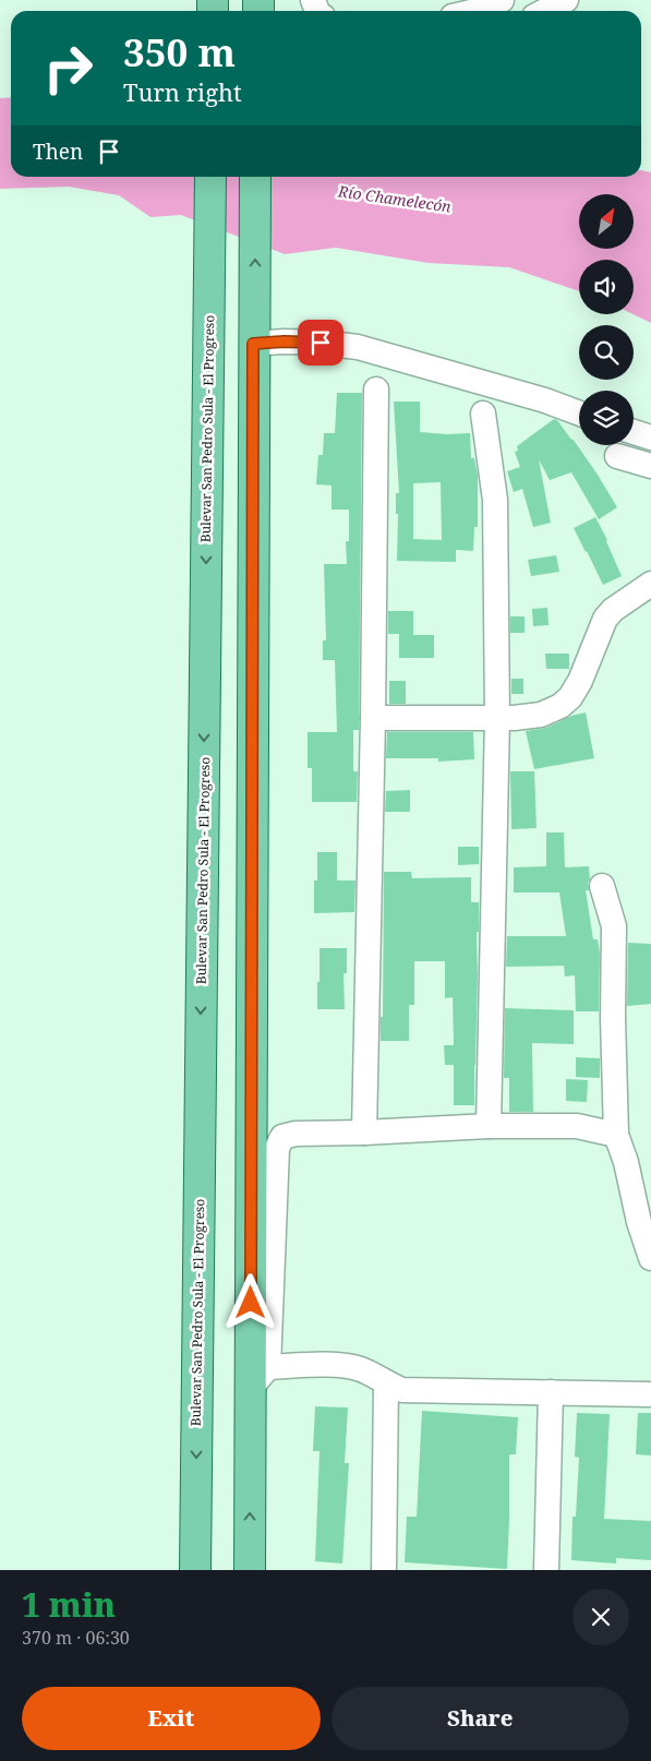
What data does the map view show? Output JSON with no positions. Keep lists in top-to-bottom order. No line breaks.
{"streets":{"main road":["Bulevar San Pedro Sula - El Progreso"]},"water":["Río Chamelecón"],"north":"top right","page":{"turn":["350 m","Turn right"],"then":"Then","heading":["1 min","370 m · 06:30"],"buttons":["Exit","Share"]}}
